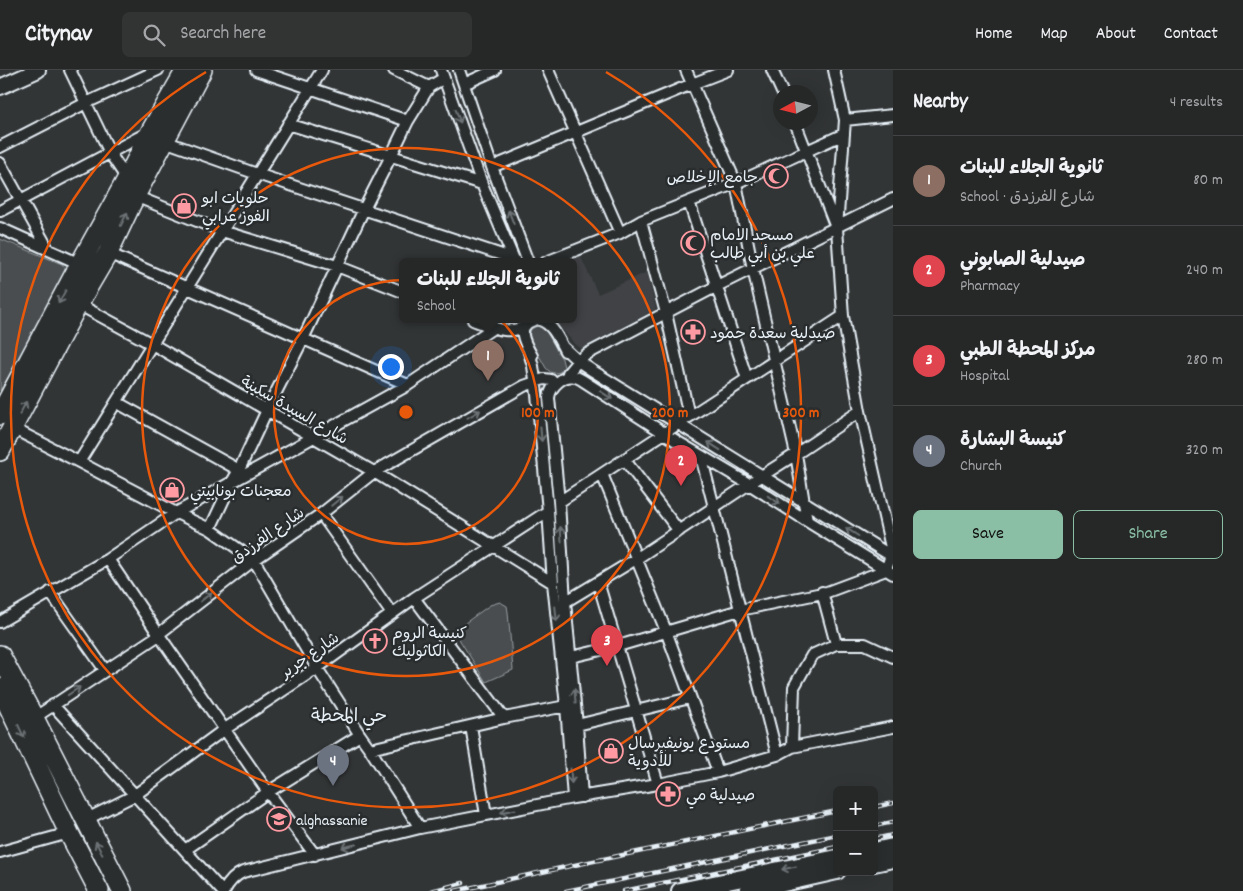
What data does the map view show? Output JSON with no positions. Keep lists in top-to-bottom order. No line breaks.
{"streets":{"street":["شارع السيدة سكينة","شارع الفرزدق","شارع جرير"]},"crossings":[["شارع السيدة سكينة","شارع الفرزدق"],["شارع السيدة سكينة","شارع جرير"]],"districts":["حي المحطة"],"places":{"mosque":["جامع الإخلاص","مسجد الامام علي بن أبي طالب"],"shop":["حلويات ابو الفوز عرابي","معجنات بونابيتي","مستودع يونيفيرسال للأدوية"],"pharmacy":["صيدلية سعدة حمود","صيدلية مي"],"church":["كنيسة الروم الكاثوليك"],"school or university":["alghassanie"]},"north":"left","page":{"header":"Citynav","search":"Search here","nav":["Home","Map","About","Contact"],"heading":["Nearby","4 results"],"list":[{"mark":"1","name":"ثانوية الجلاء للبنات","note":"School · شارع الفرزدق","value":"80 m"},{"mark":"2","name":"صيدلية الصابوني","note":"Pharmacy","value":"240 m"},{"mark":"3","name":"مركز المحطة الطبي","note":"Hospital","value":"280 m"},{"mark":"4","name":"كنيسة البشارة","note":"Church","value":"320 m"}],"popup":["ثانوية الجلاء للبنات","School"],"pins":["1","2","3","4"],"buttons":["Save","Share"],"map_buttons":["+","−"]},"rings":["100 m","200 m","300 m"]}
